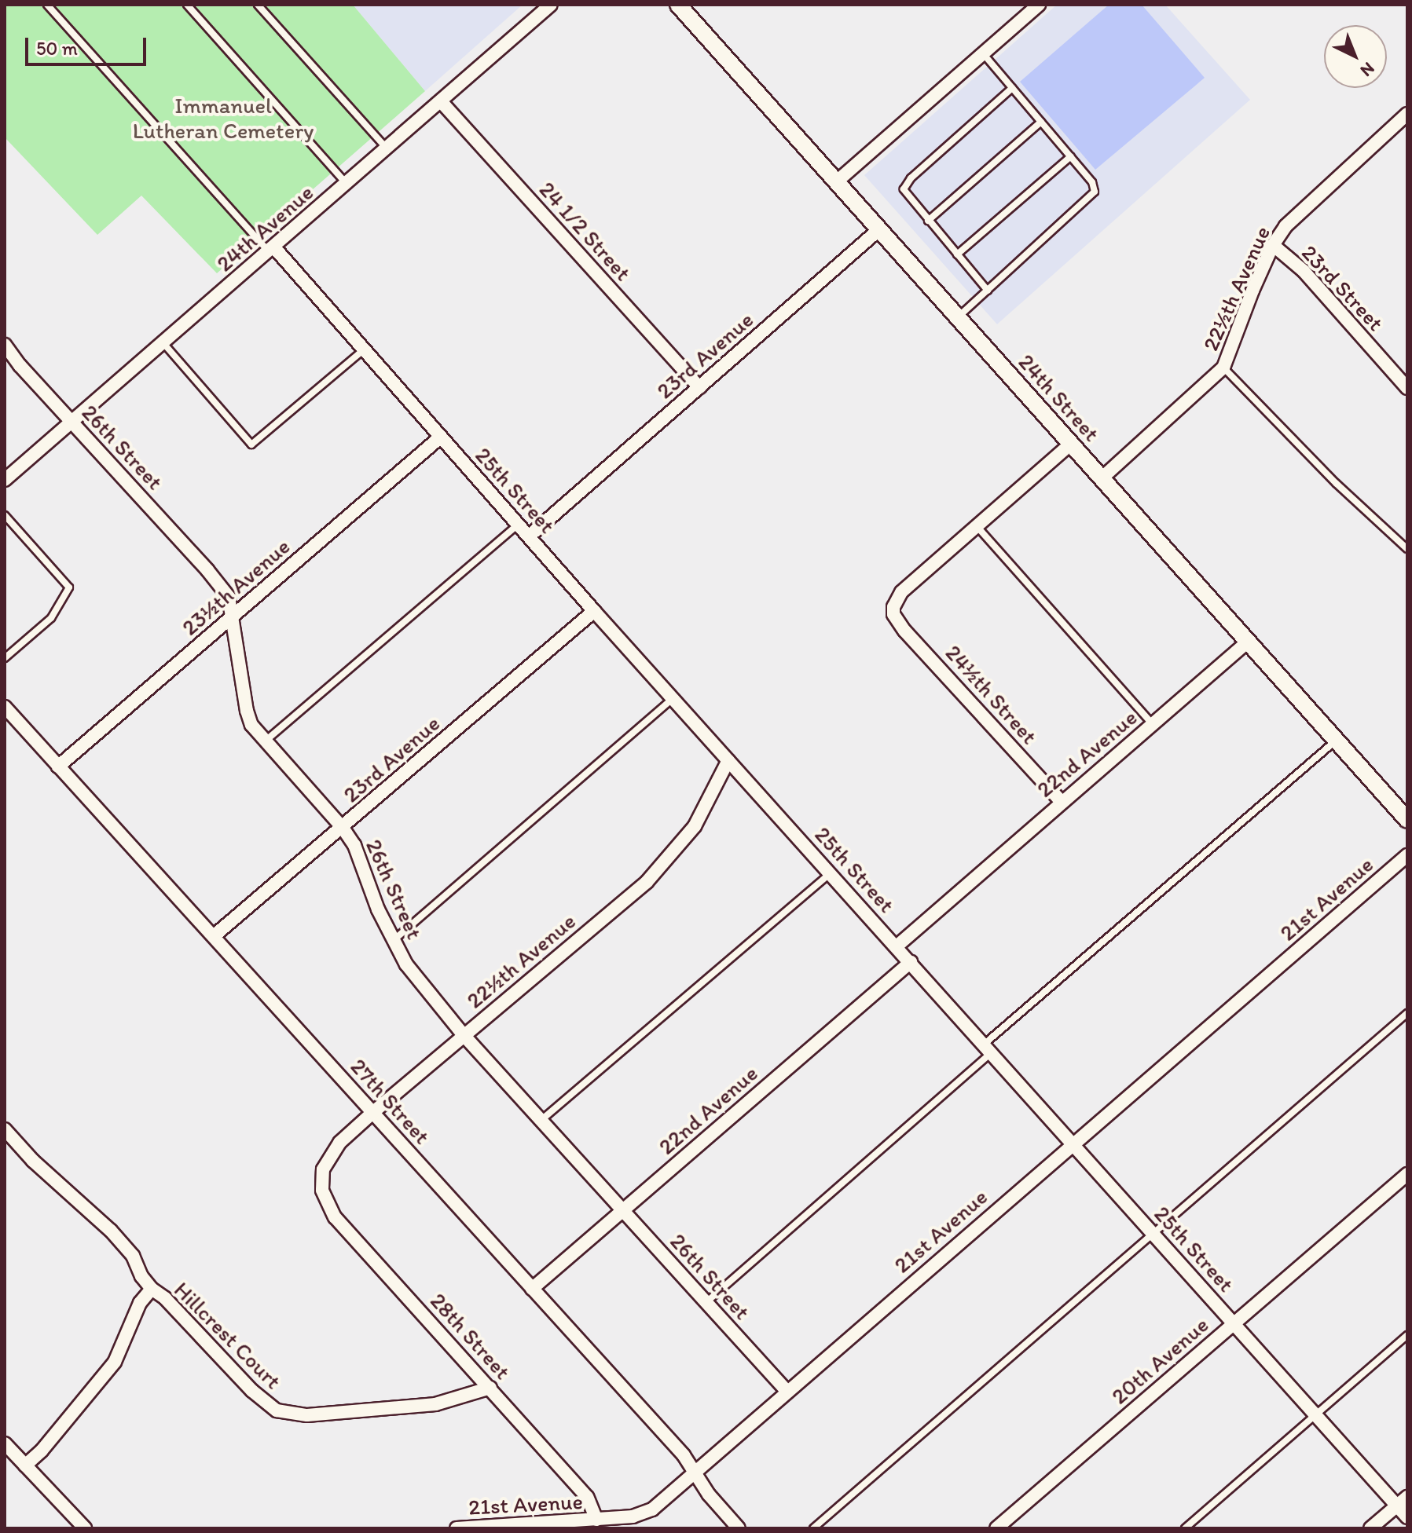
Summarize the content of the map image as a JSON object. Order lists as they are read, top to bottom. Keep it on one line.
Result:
{"streets":{"street":["24th Avenue","24 1/2 Street","23rd Street","22½th Avenue","23rd Avenue","24th Street","26th Street","25th Street","23½th Avenue","24½th Street","22nd Avenue","21st Avenue","27th Street","Hillcrest Court","28th Street","20th Avenue"]},"crossings":[["24th Avenue","24 1/2 Street"],["24th Avenue","26th Street"],["24th Avenue","25th Street"],["24 1/2 Street","23rd Avenue"],["23rd Street","22½th Avenue"],["22½th Avenue","24th Street"],["22½th Avenue","26th Street"],["22½th Avenue","25th Street"],["22½th Avenue","27th Street"],["22½th Avenue","28th Street"],["23rd Avenue","24th Street"],["23rd Avenue","26th Street"],["23rd Avenue","25th Street"],["23rd Avenue","27th Street"],["24th Street","22nd Avenue"],["26th Street","23½th Avenue"],["26th Street","22nd Avenue"],["26th Street","21st Avenue"],["25th Street","23½th Avenue"],["25th Street","22nd Avenue"],["25th Street","21st Avenue"],["25th Street","20th Avenue"],["23½th Avenue","27th Street"],["24½th Street","22nd Avenue"],["22nd Avenue","27th Street"],["21st Avenue","27th Street"],["21st Avenue","28th Street"],["Hillcrest Court","28th Street"]],"parks":["Immanuel Lutheran Cemetery"],"scale_bar":"50 m","north":"bottom right"}
